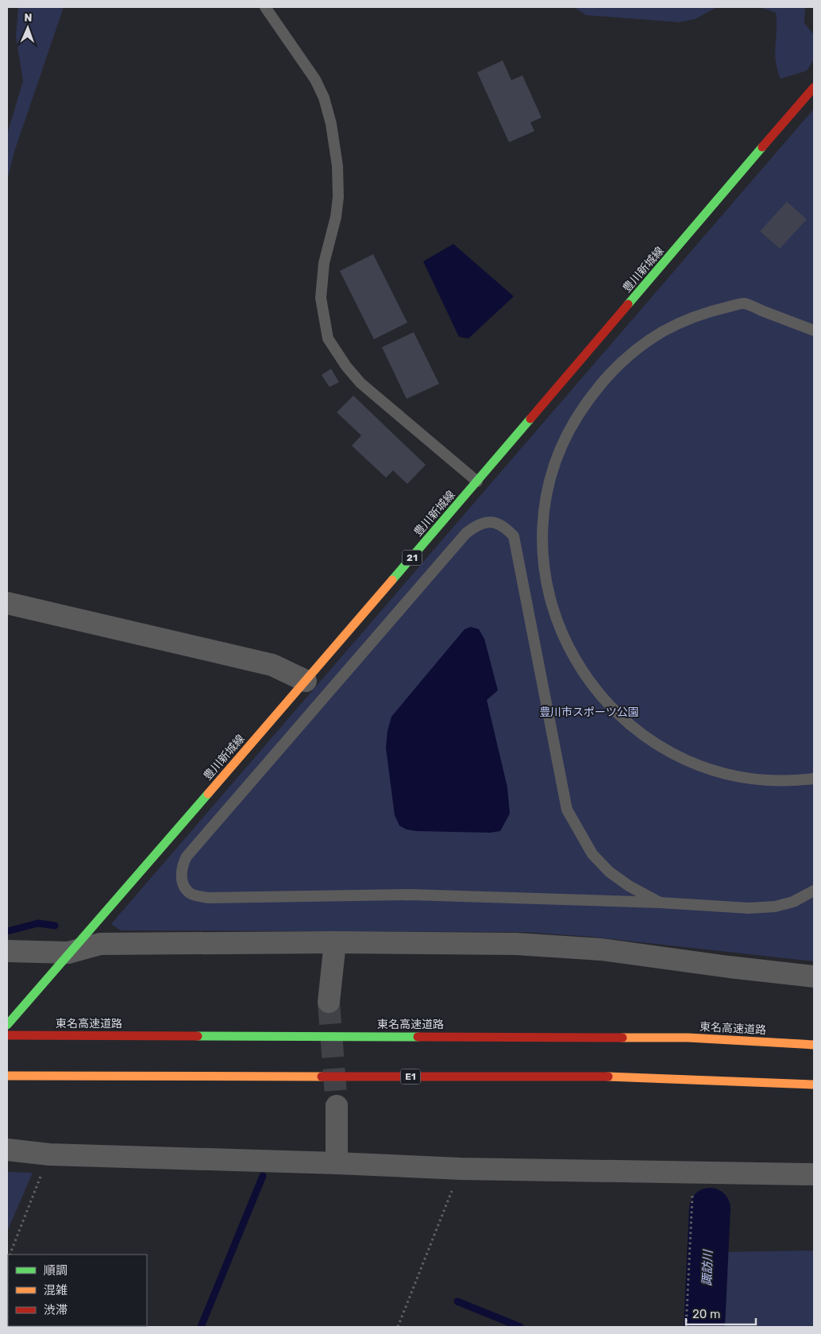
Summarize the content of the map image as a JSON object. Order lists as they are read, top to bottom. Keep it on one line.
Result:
{"streets":{"main road":["豊川新城線","21","東名高速道路","E1"]},"water":["諏訪川"],"parks":["豊川市スポーツ公園"],"legend":["順調","混雑","渋滞"],"scale_bar":"20 m","north":"top"}
